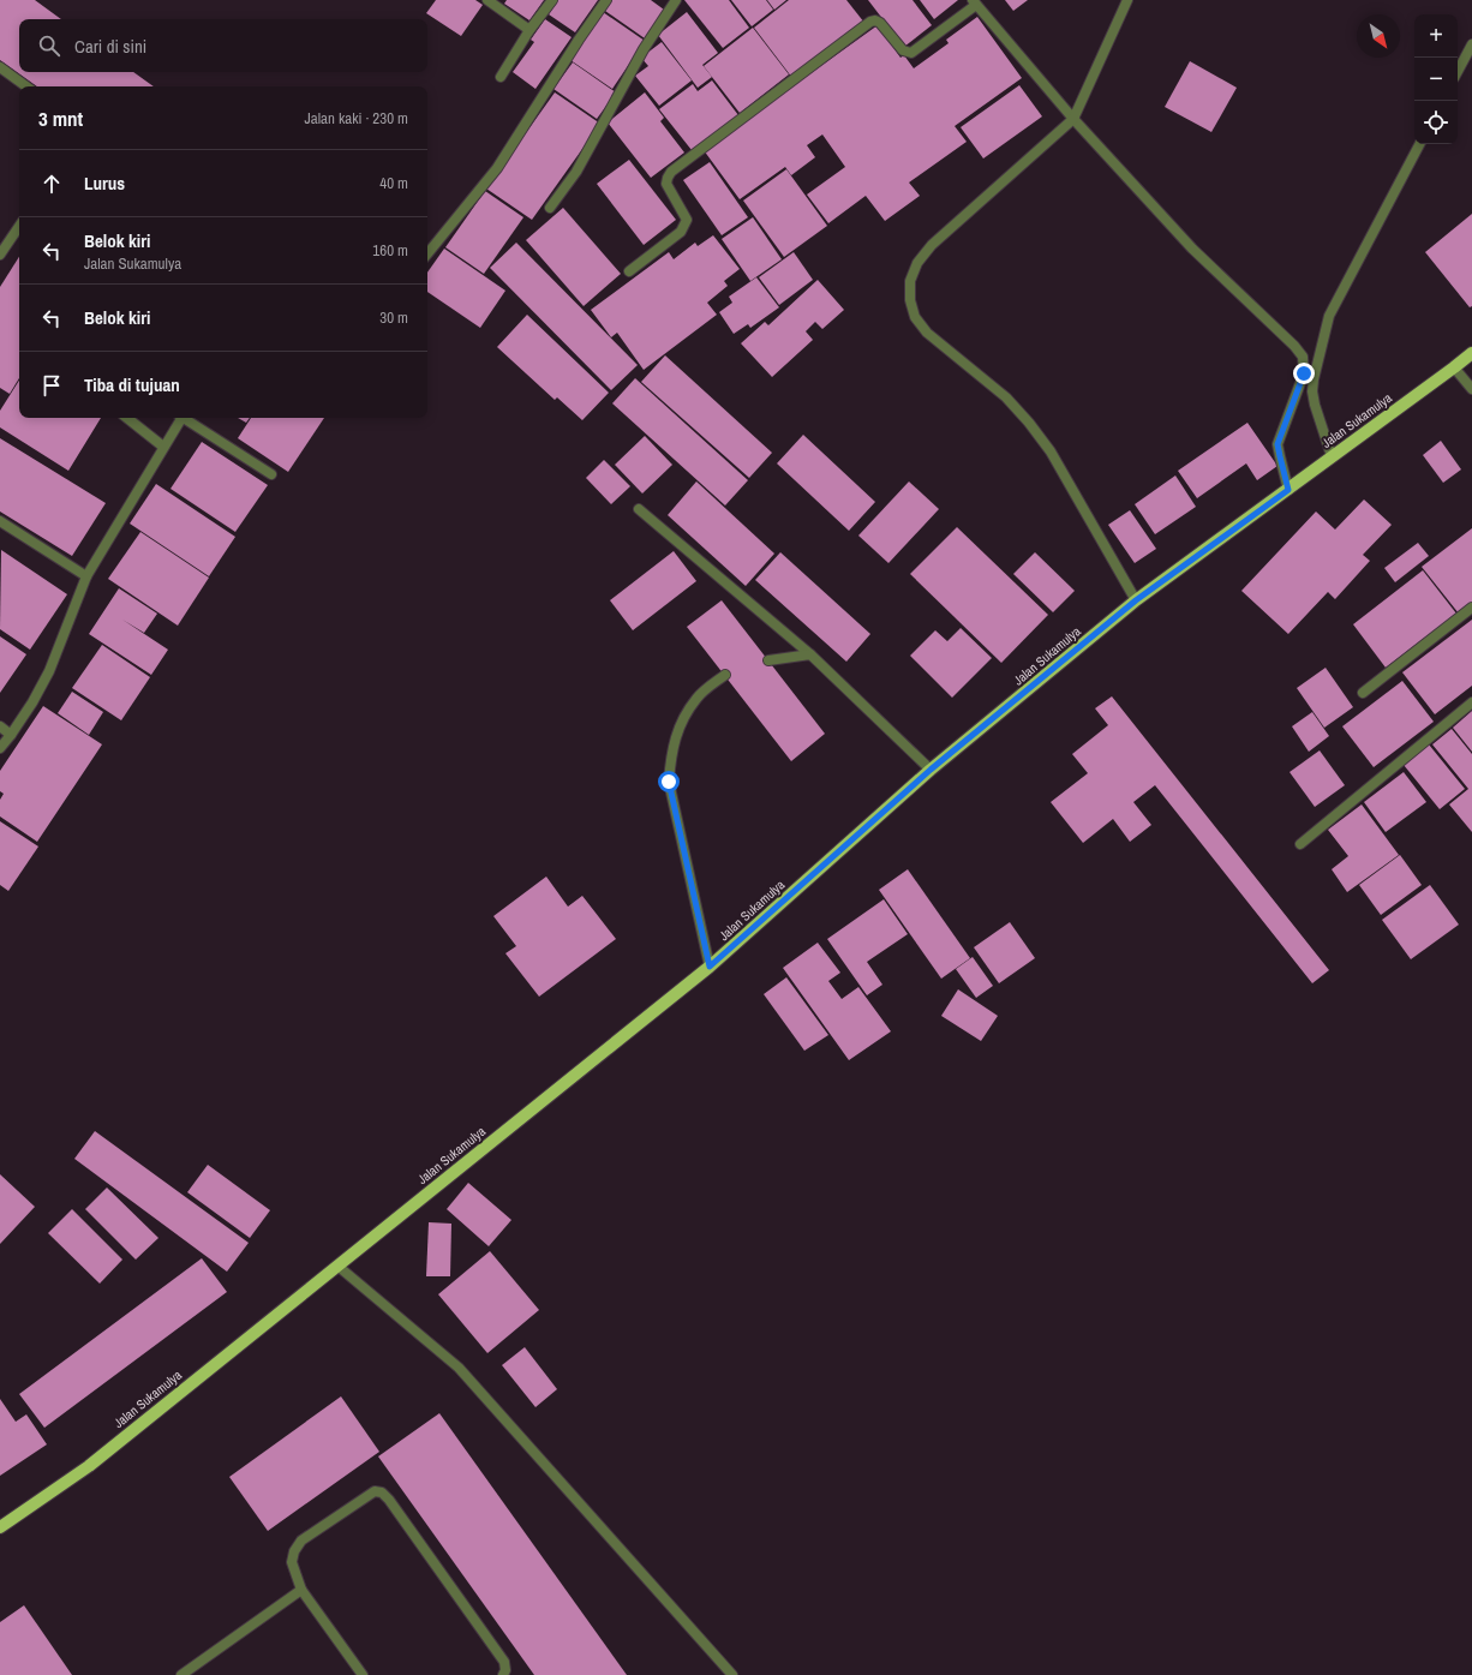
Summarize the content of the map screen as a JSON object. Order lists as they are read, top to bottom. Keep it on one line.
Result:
{"streets":{"main road":["Jalan Sukamulya"]},"north":"bottom right","page":{"map_buttons":["+","−"],"search":"Cari di sini","heading":["3 mnt","Jalan kaki · 230 m"],"list":[["Lurus","40 m"],["Belok kiri","Jalan Sukamulya","160 m"],["Belok kiri","30 m"],"Tiba di tujuan"]}}
